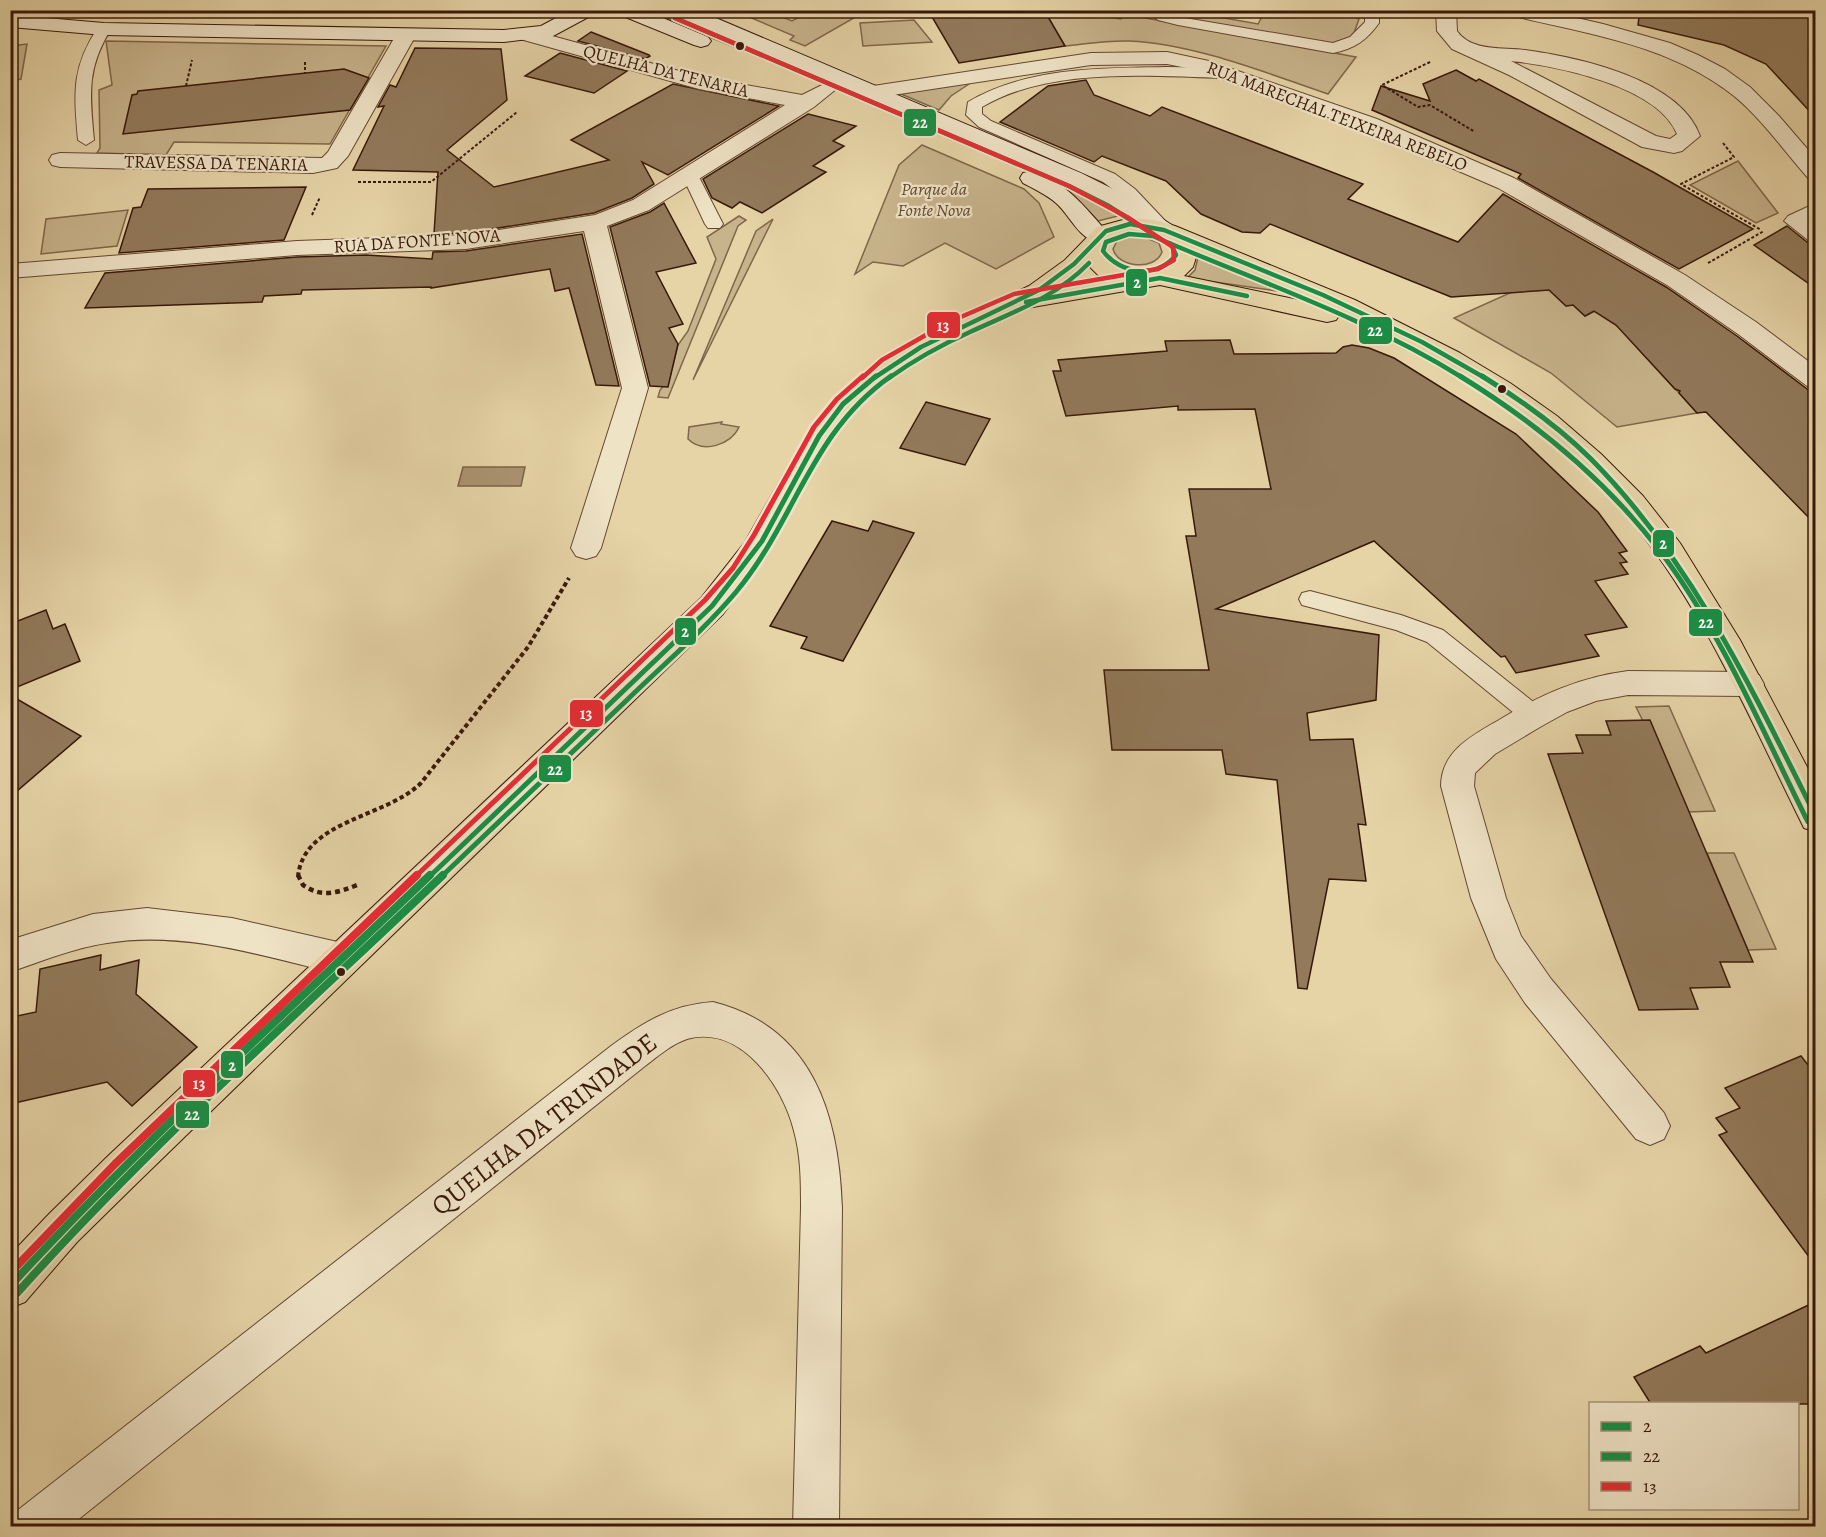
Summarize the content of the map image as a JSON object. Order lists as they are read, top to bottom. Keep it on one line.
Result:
{"streets":{"street":["QUELHA DA TENARIA","RUA MARECHAL TEIXEIRA REBELO","TRAVESSA DA TENARIA","RUA DA FONTE NOVA","QUELHA DA TRINDADE"]},"crossings":[["QUELHA DA TENARIA","RUA DA FONTE NOVA"]],"parks":["Parque da Fonte Nova"],"lines":["transit line 22","transit line 13","transit line 2"],"legend":["2","22","13"]}
